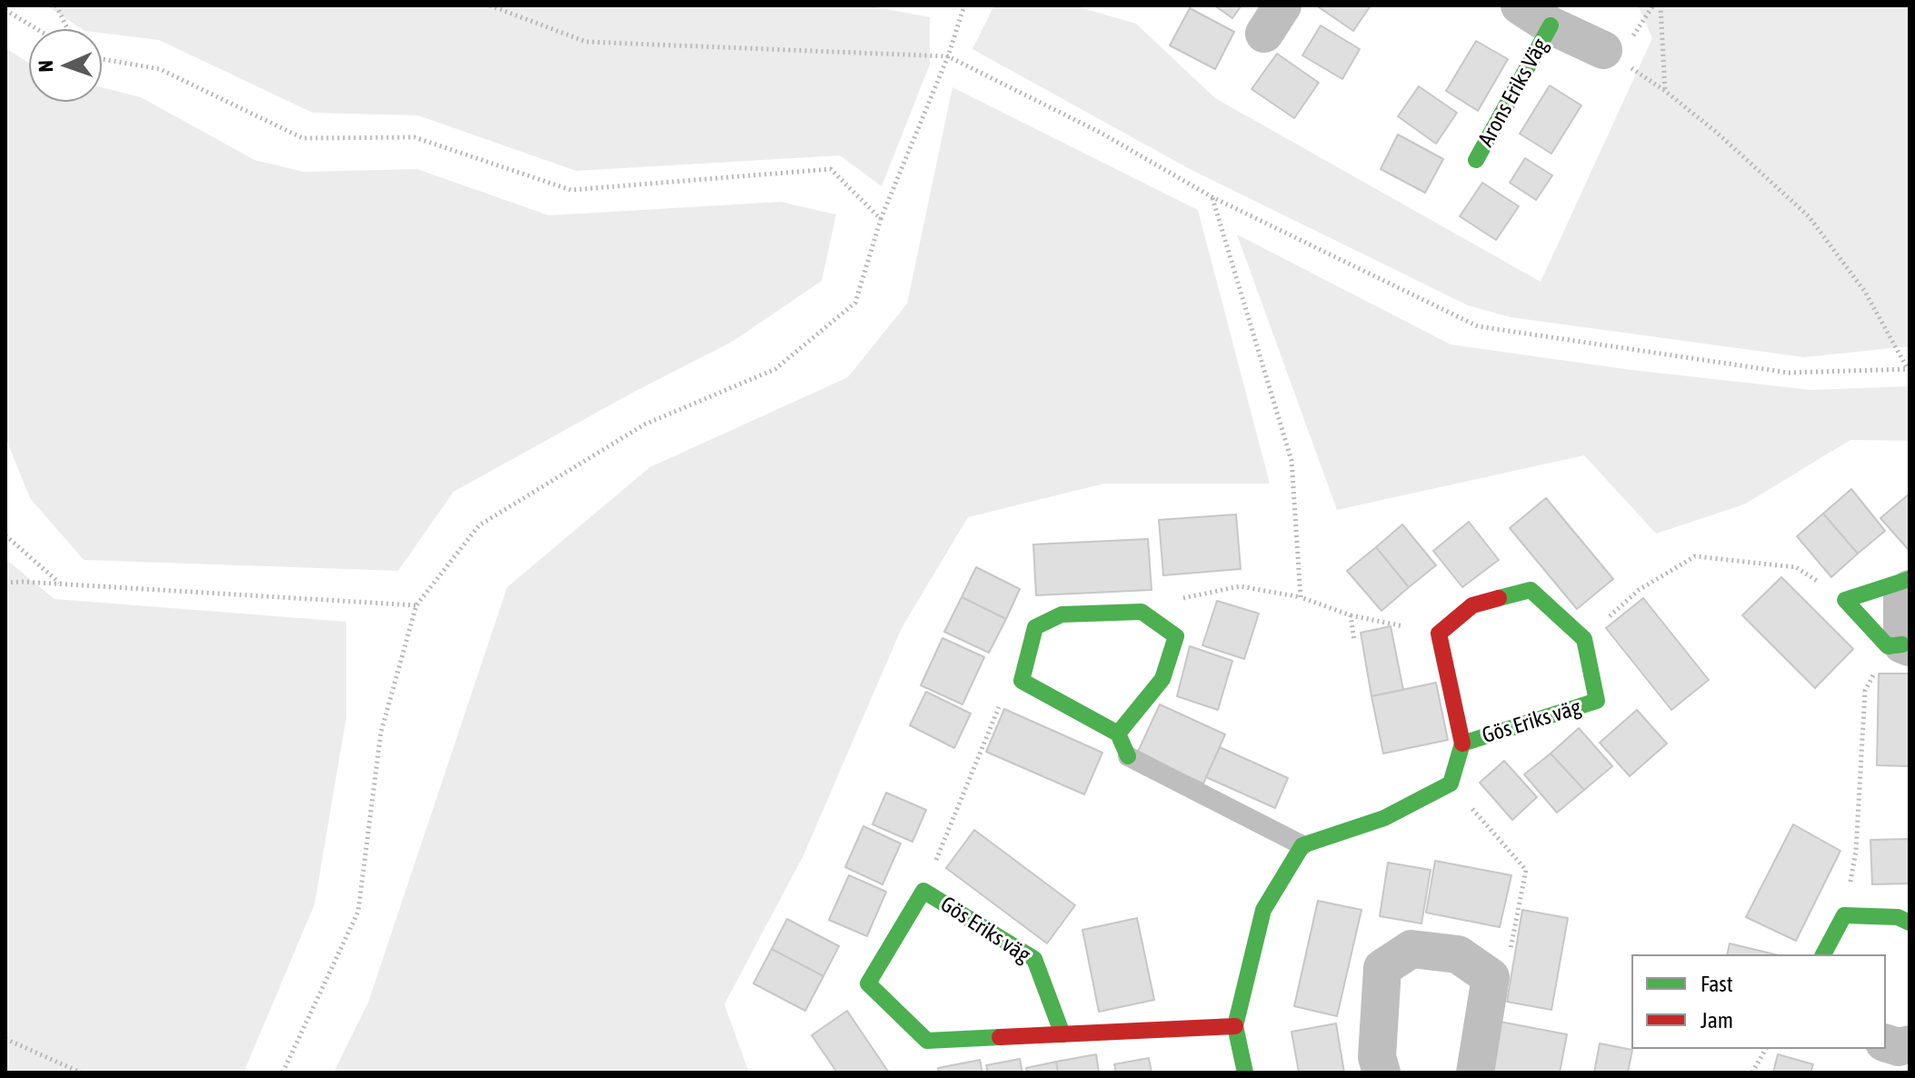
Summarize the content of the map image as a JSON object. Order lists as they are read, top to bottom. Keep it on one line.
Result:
{"streets":{"street":["Arons Eriks Väg","Gös Eriks väg"]},"legend":["Fast","Jam"],"north":"left"}
